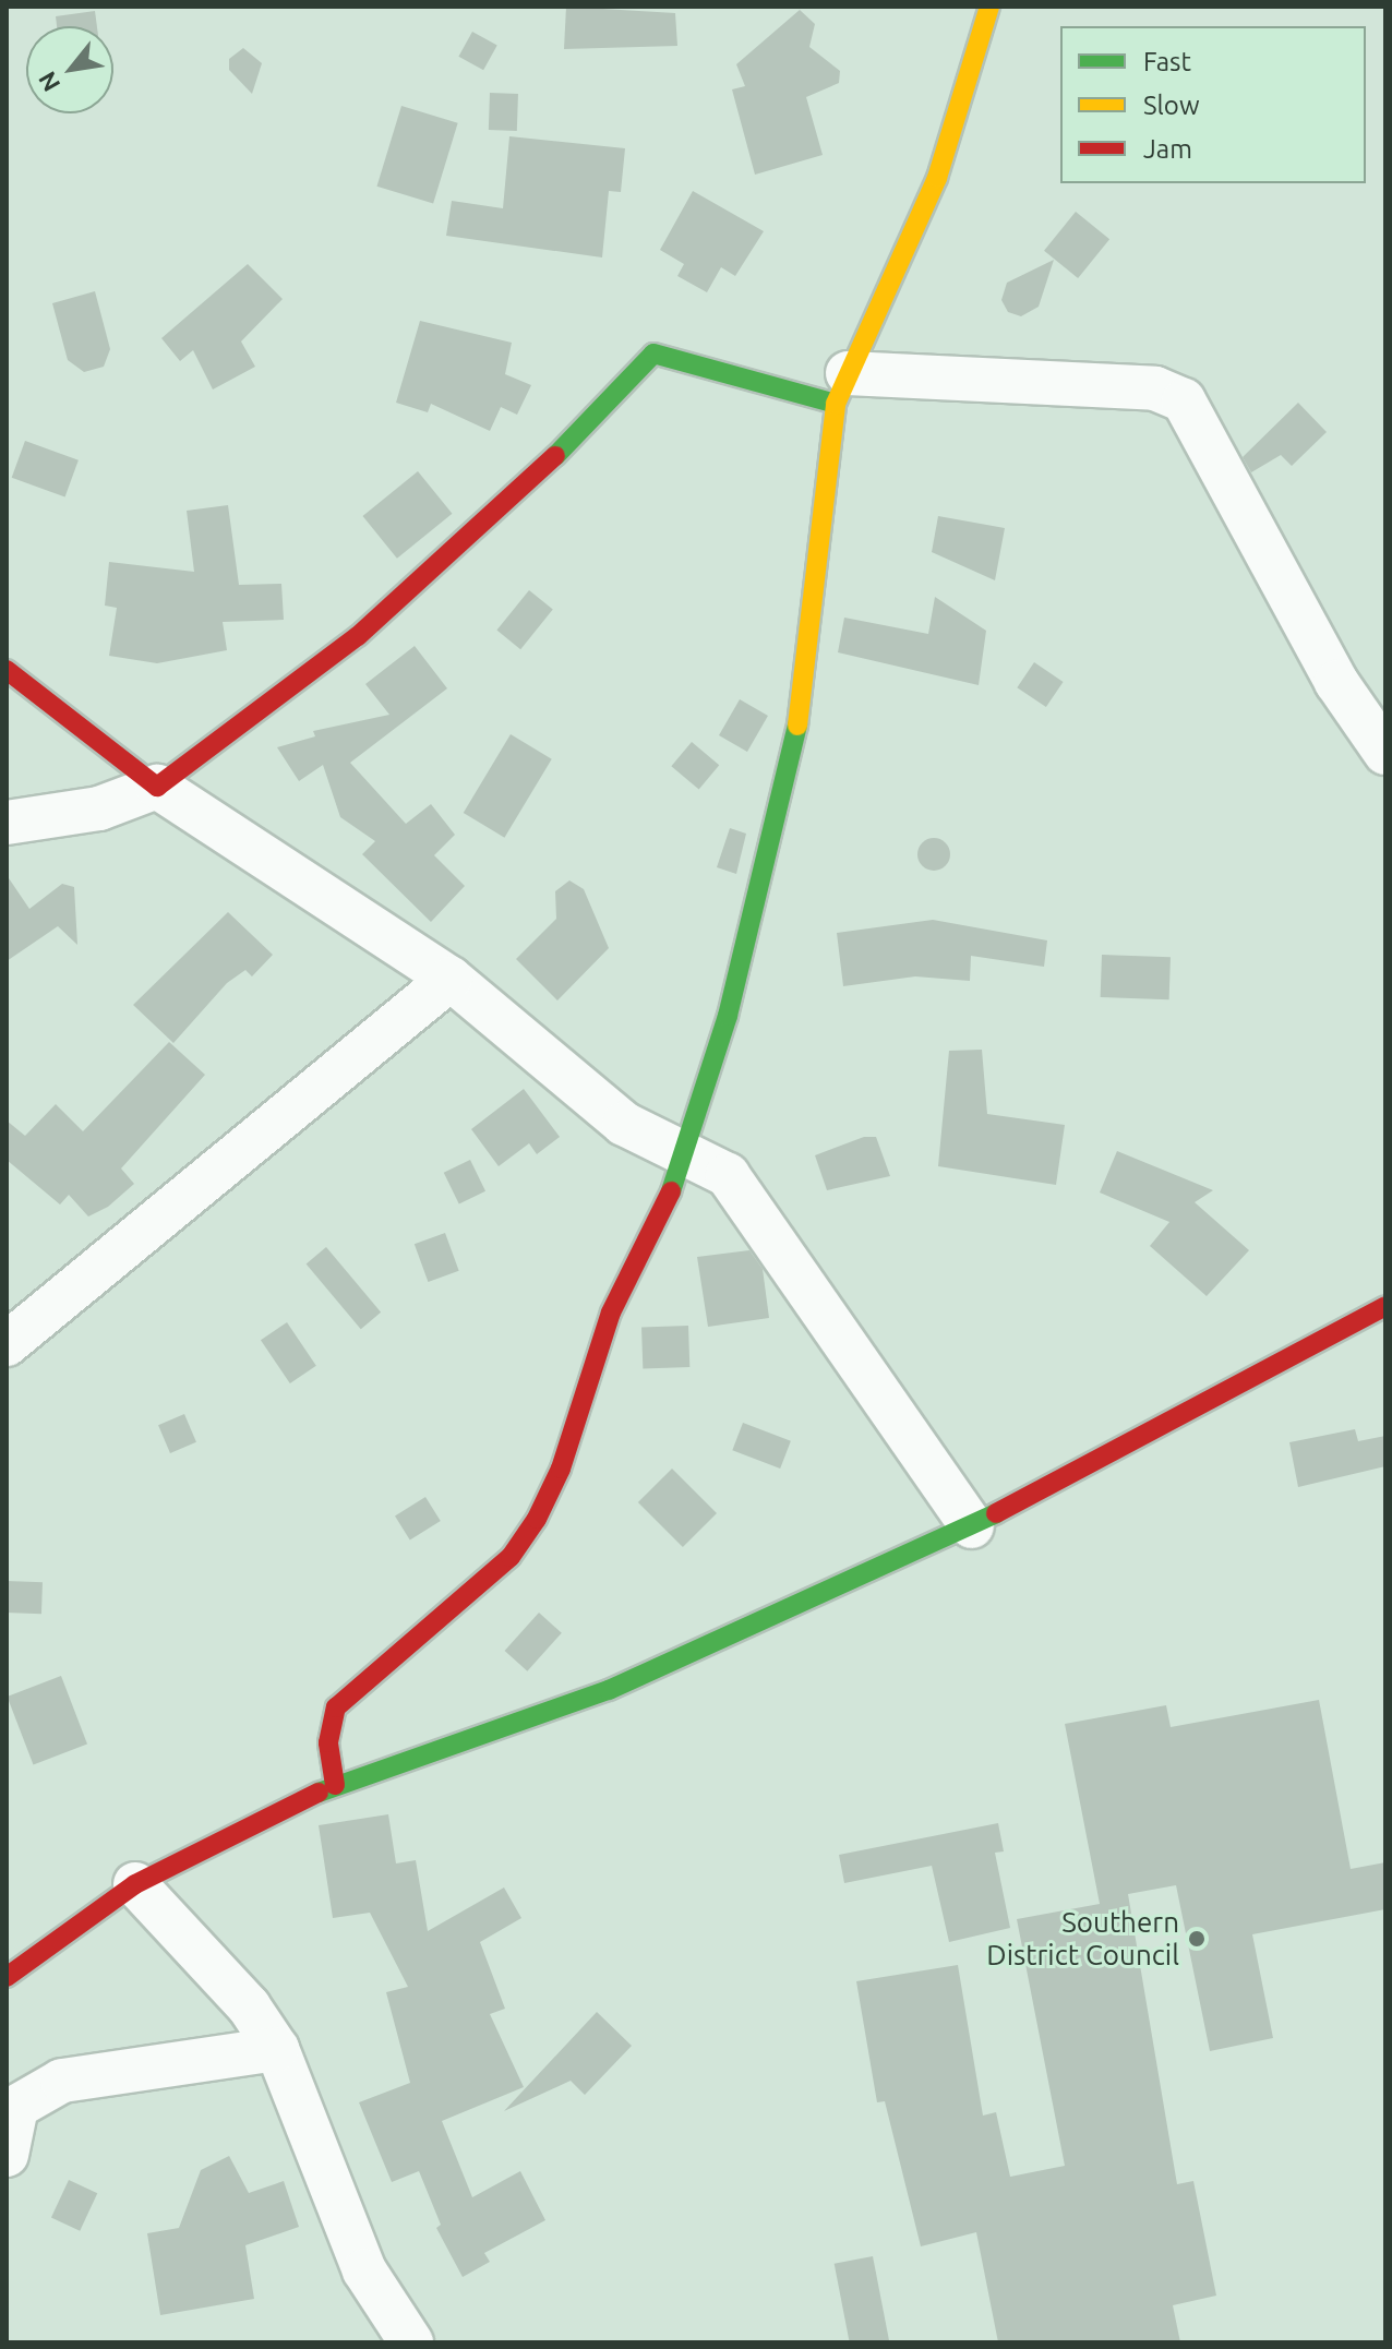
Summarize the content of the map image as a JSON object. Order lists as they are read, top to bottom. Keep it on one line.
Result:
{"places":["Southern District Council"],"legend":["Fast","Slow","Jam"],"north":"bottom left"}
